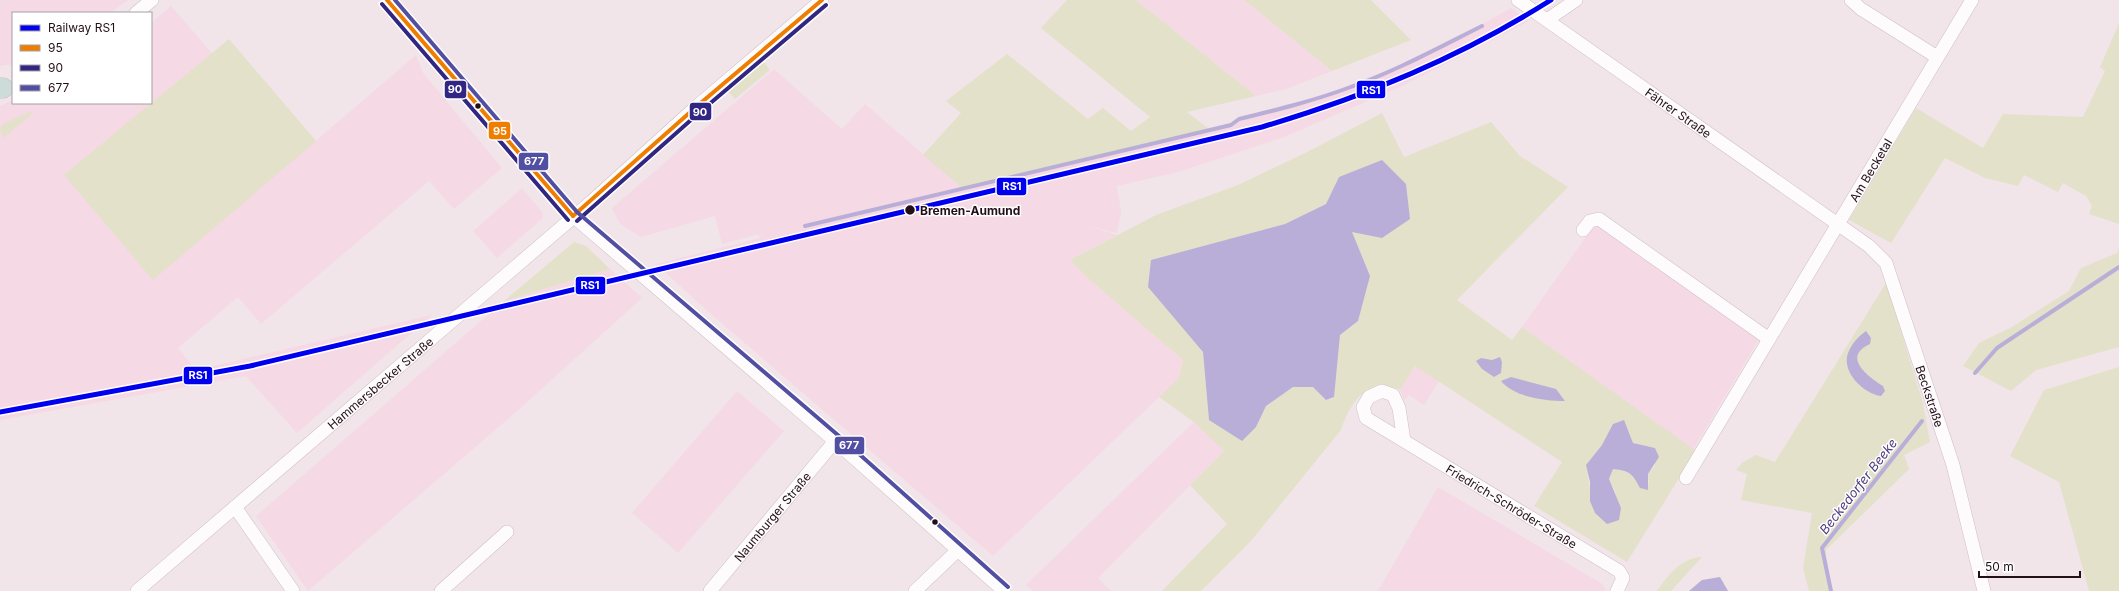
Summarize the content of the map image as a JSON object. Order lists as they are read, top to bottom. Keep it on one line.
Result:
{"streets":{"street":["Fährer Straße","Am Becketal","Hammersbecker Straße","Beckstraße","Friedrich-Schröder-Straße","Naumburger Straße"]},"crossings":[["Fährer Straße","Am Becketal"],["Fährer Straße","Beckstraße"],["Am Becketal","Beckstraße"]],"water":["Beckedorfer Beeke"],"places":["Bremen-Aumund"],"lines":["rail line RS1","transit line 95","transit line 677","transit line 90"],"legend":["Railway RS1","95","90","677"],"scale_bar":"50 m"}
